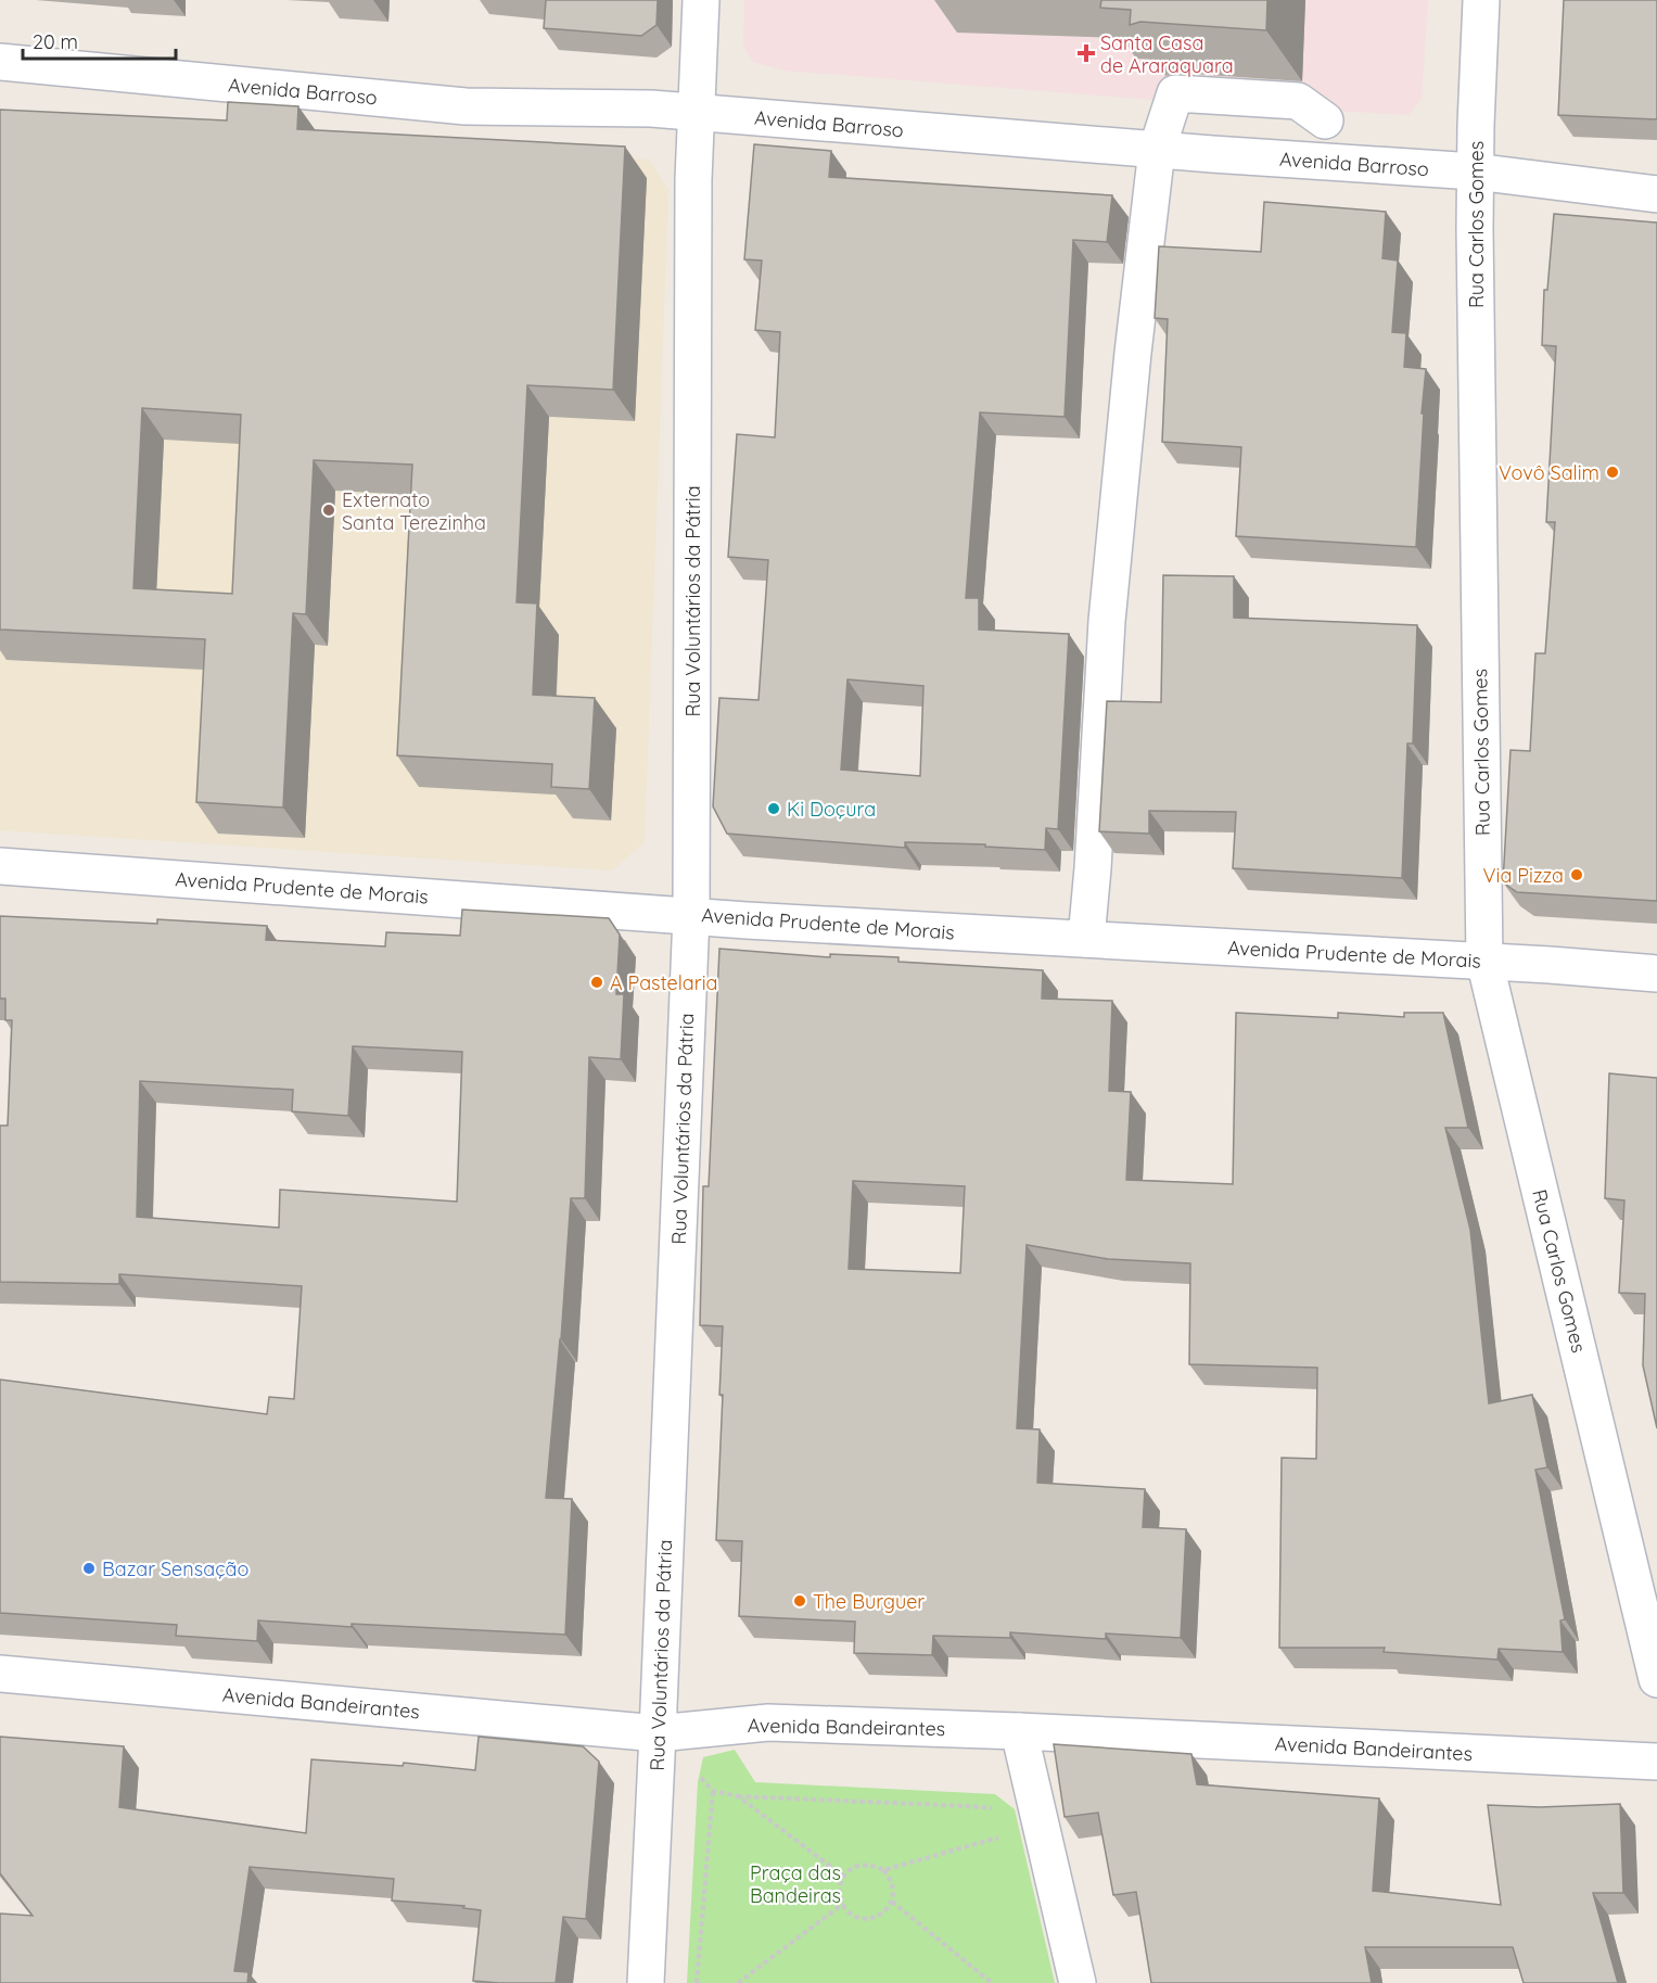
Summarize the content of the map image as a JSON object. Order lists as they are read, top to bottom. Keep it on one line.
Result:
{"streets":{"street":["Avenida Barroso","Rua Carlos Gomes","Rua Voluntários da Pátria","Avenida Prudente de Morais","Avenida Bandeirantes"]},"crossings":[["Avenida Barroso","Rua Carlos Gomes"],["Avenida Barroso","Rua Voluntários da Pátria"],["Rua Carlos Gomes","Avenida Prudente de Morais"],["Rua Voluntários da Pátria","Avenida Prudente de Morais"],["Rua Voluntários da Pátria","Avenida Bandeirantes"]],"parks":["Praça das Bandeiras"],"places":{"health":["Santa Casa de Araraquara"],"other":["Vovô Salim","Externato Santa Terezinha","Ki Doçura","Via Pizza","A Pastelaria","Bazar Sensação","The Burguer"]},"scale_bar":"20 m"}
